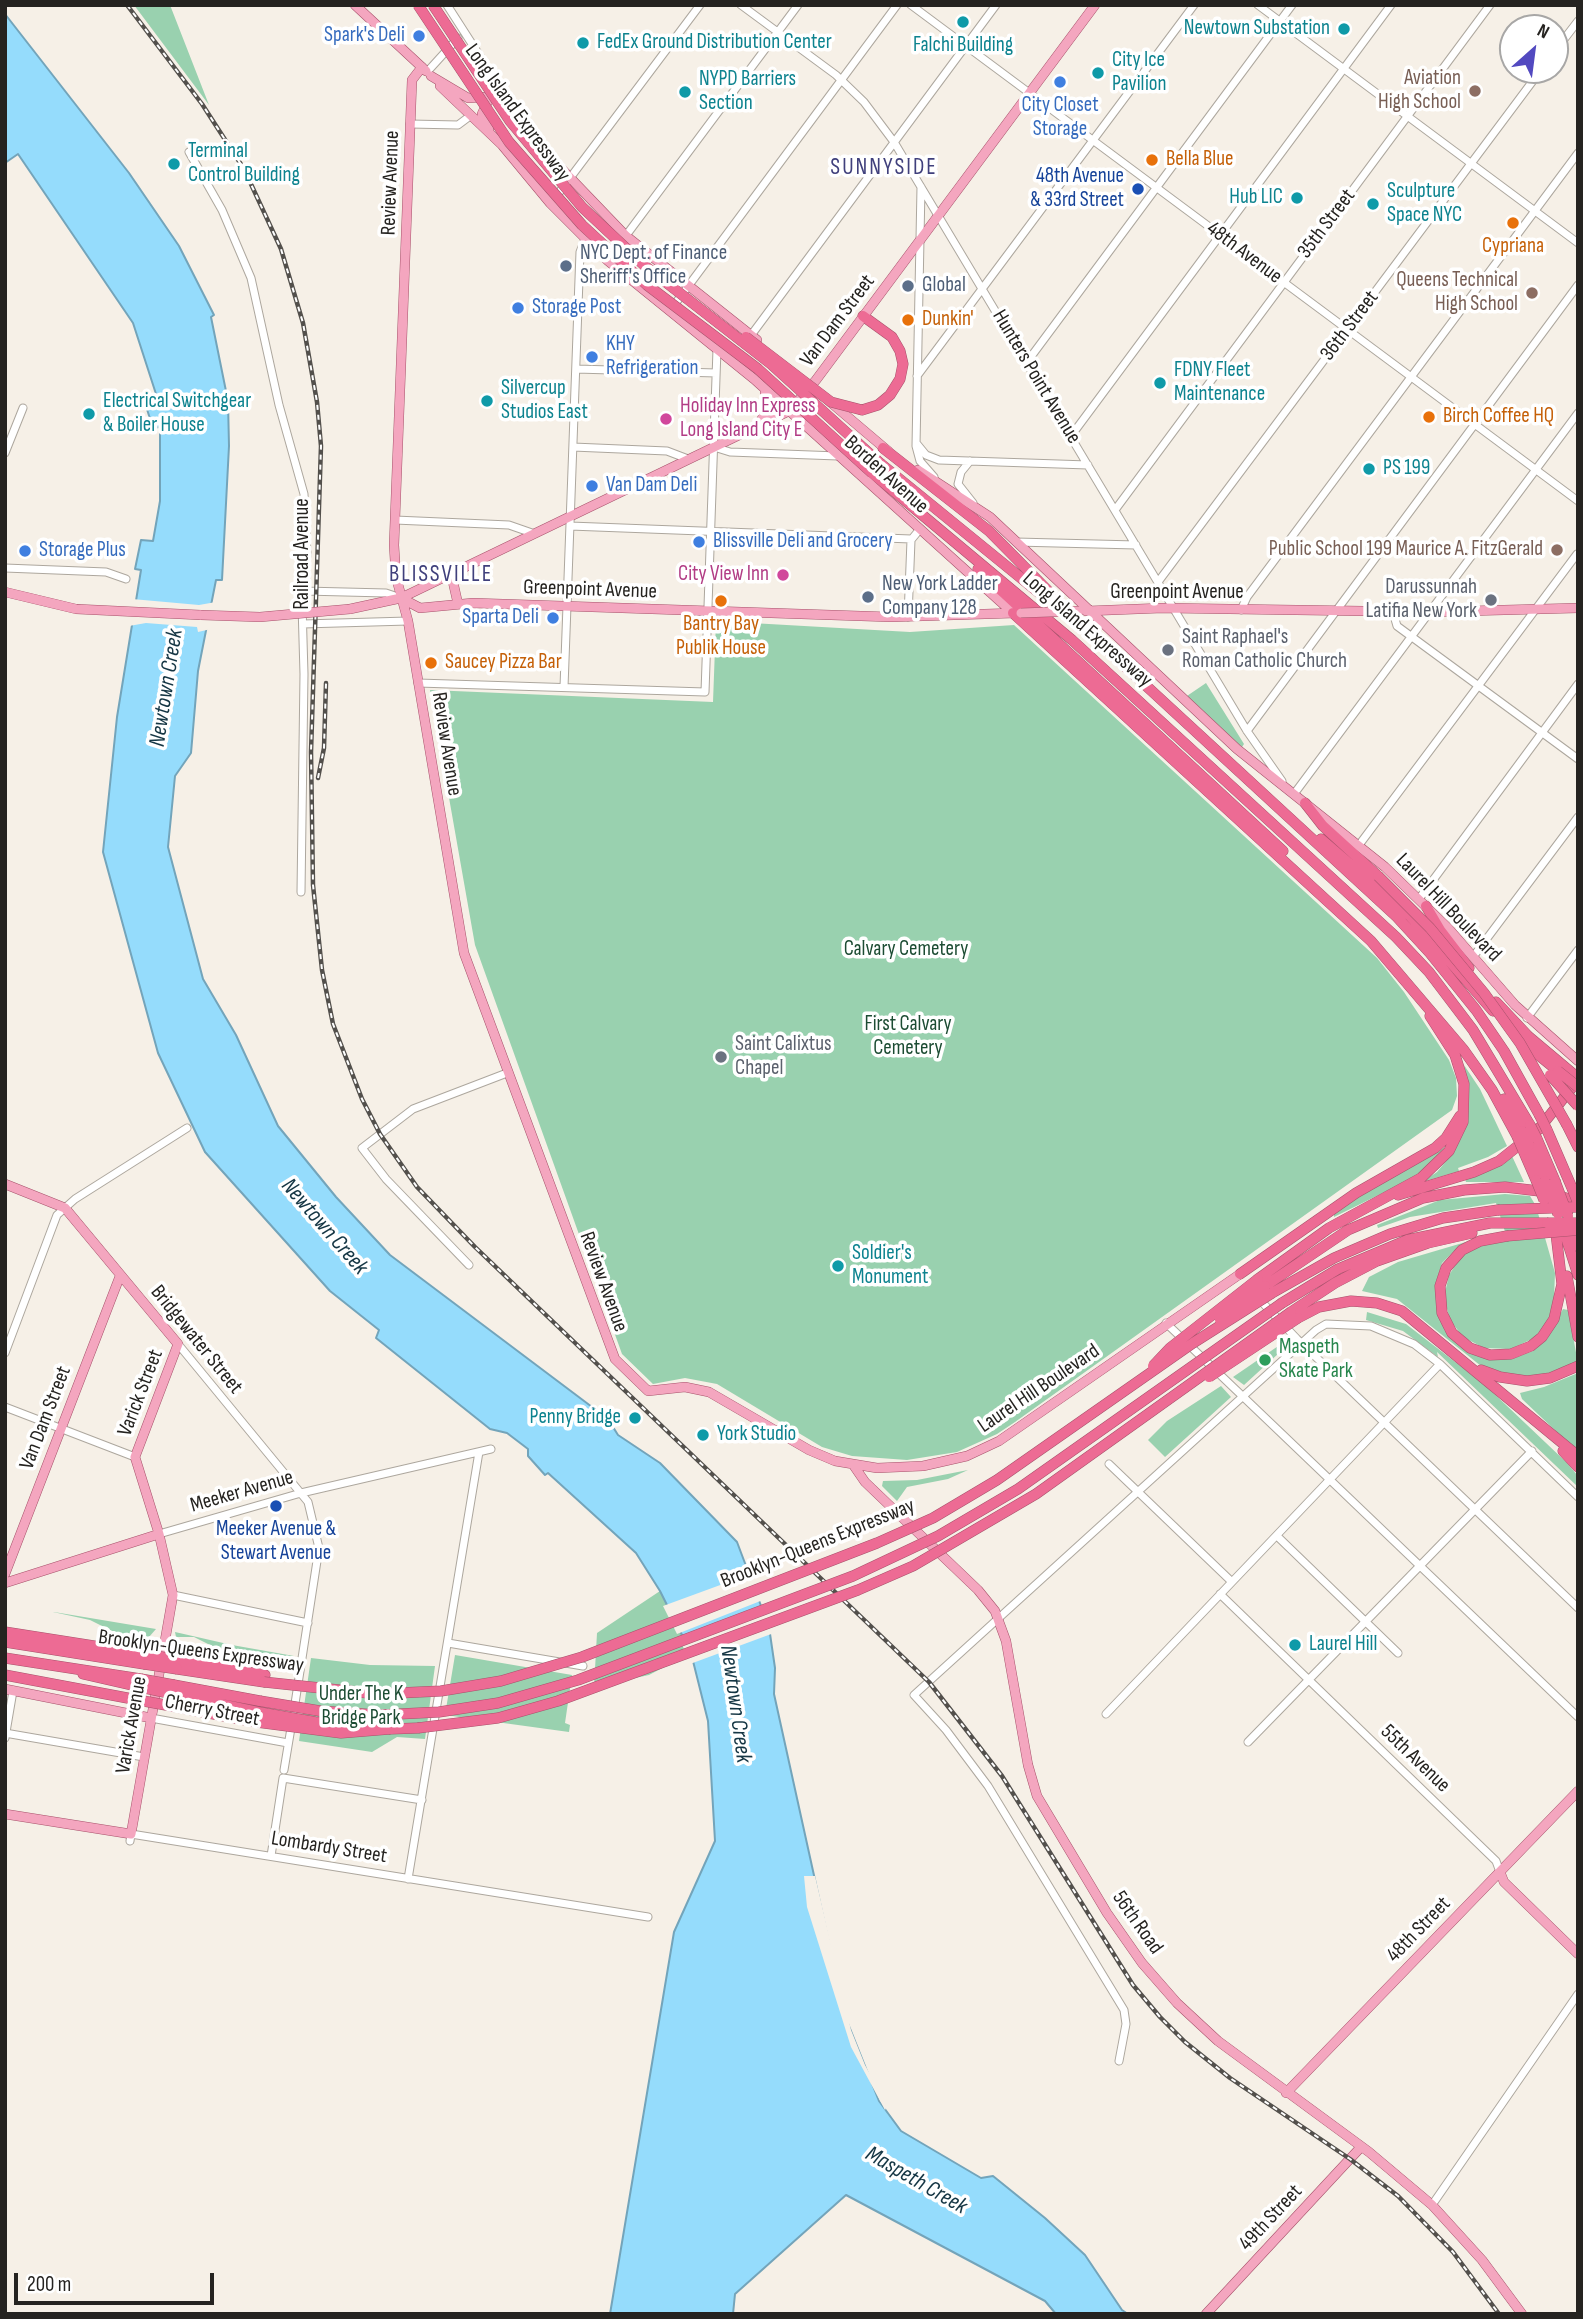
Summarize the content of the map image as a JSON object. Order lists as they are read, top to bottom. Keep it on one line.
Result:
{"streets":{"highway":["Long Island Expressway","Brooklyn-Queens Expressway"],"main road":["Review Avenue","Van Dam Street","Borden Avenue","Greenpoint Avenue","Laurel Hill Boulevard","Bridgewater Street","Varick Street","Meeker Avenue","Cherry Street","Varick Avenue","55th Avenue","Lombardy Street","56th Road","48th Street","49th Street"],"street":["35th Street","48th Avenue","36th Street","Hunters Point Avenue","Railroad Avenue"]},"crossings":[["Long Island Expressway","Brooklyn-Queens Expressway"],["Review Avenue","Van Dam Street"],["Review Avenue","Borden Avenue"],["Review Avenue","Greenpoint Avenue"],["Review Avenue","Laurel Hill Boulevard"],["35th Street","48th Avenue"],["35th Street","Hunters Point Avenue"],["48th Avenue","Van Dam Street"],["48th Avenue","36th Street"],["Van Dam Street","Hunters Point Avenue"],["Van Dam Street","Borden Avenue"],["Van Dam Street","Greenpoint Avenue"],["Van Dam Street","Bridgewater Street"],["36th Street","Hunters Point Avenue"],["Hunters Point Avenue","Borden Avenue"],["Hunters Point Avenue","Greenpoint Avenue"],["Hunters Point Avenue","Laurel Hill Boulevard"],["Borden Avenue","Greenpoint Avenue"],["Borden Avenue","Laurel Hill Boulevard"],["Railroad Avenue","Greenpoint Avenue"],["Laurel Hill Boulevard","56th Road"],["Bridgewater Street","Varick Street"],["Bridgewater Street","Meeker Avenue"],["Bridgewater Street","Cherry Street"],["Bridgewater Street","Lombardy Street"],["Varick Street","Meeker Avenue"],["Varick Street","Varick Avenue"],["Meeker Avenue","Varick Avenue"],["Cherry Street","Varick Avenue"],["Varick Avenue","Lombardy Street"],["55th Avenue","48th Street"],["56th Road","48th Street"],["56th Road","49th Street"]],"districts":["SUNNYSIDE","BLISSVILLE"],"water":["Newtown Creek","Maspeth Creek"],"parks":["Calvary Cemetery","First Calvary Cemetery","Under The K Bridge Park"],"places":["Falchi Building","Newtown Substation","Spark's Deli","FedEx Ground Distribution Center","City Ice Pavilion","City Closet Storage","Aviation High School","NYPD Barriers Section","Bella Blue","Terminal Control Building","48th Avenue & 33rd Street","Hub LIC","Sculpture Space NYC","Cypriana","NYC Dept. of Finance Sheriff's Office","Global","Queens Technical High School","Storage Post","Dunkin'","KHY Refrigeration","FDNY Fleet Maintenance","Silvercup Studios East","Electrical Switchgear & Boiler House","Birch Coffee HQ","Holiday Inn Express Long Island City E","PS 199","Van Dam Deli","Blissville Deli and Grocery","Public School 199 Maurice A. FitzGerald","Storage Plus","City View Inn","New York Ladder Company 128","Darussunnah Latifia New York","Bantry Bay Publik House","Sparta Deli","Saint Raphael's Roman Catholic Church","Saucey Pizza Bar","Saint Calixtus Chapel","Soldier's Monument","Maspeth Skate Park","Penny Bridge","York Studio","Meeker Avenue & Stewart Avenue","Laurel Hill"],"scale_bar":"200 m","north":"top right"}
